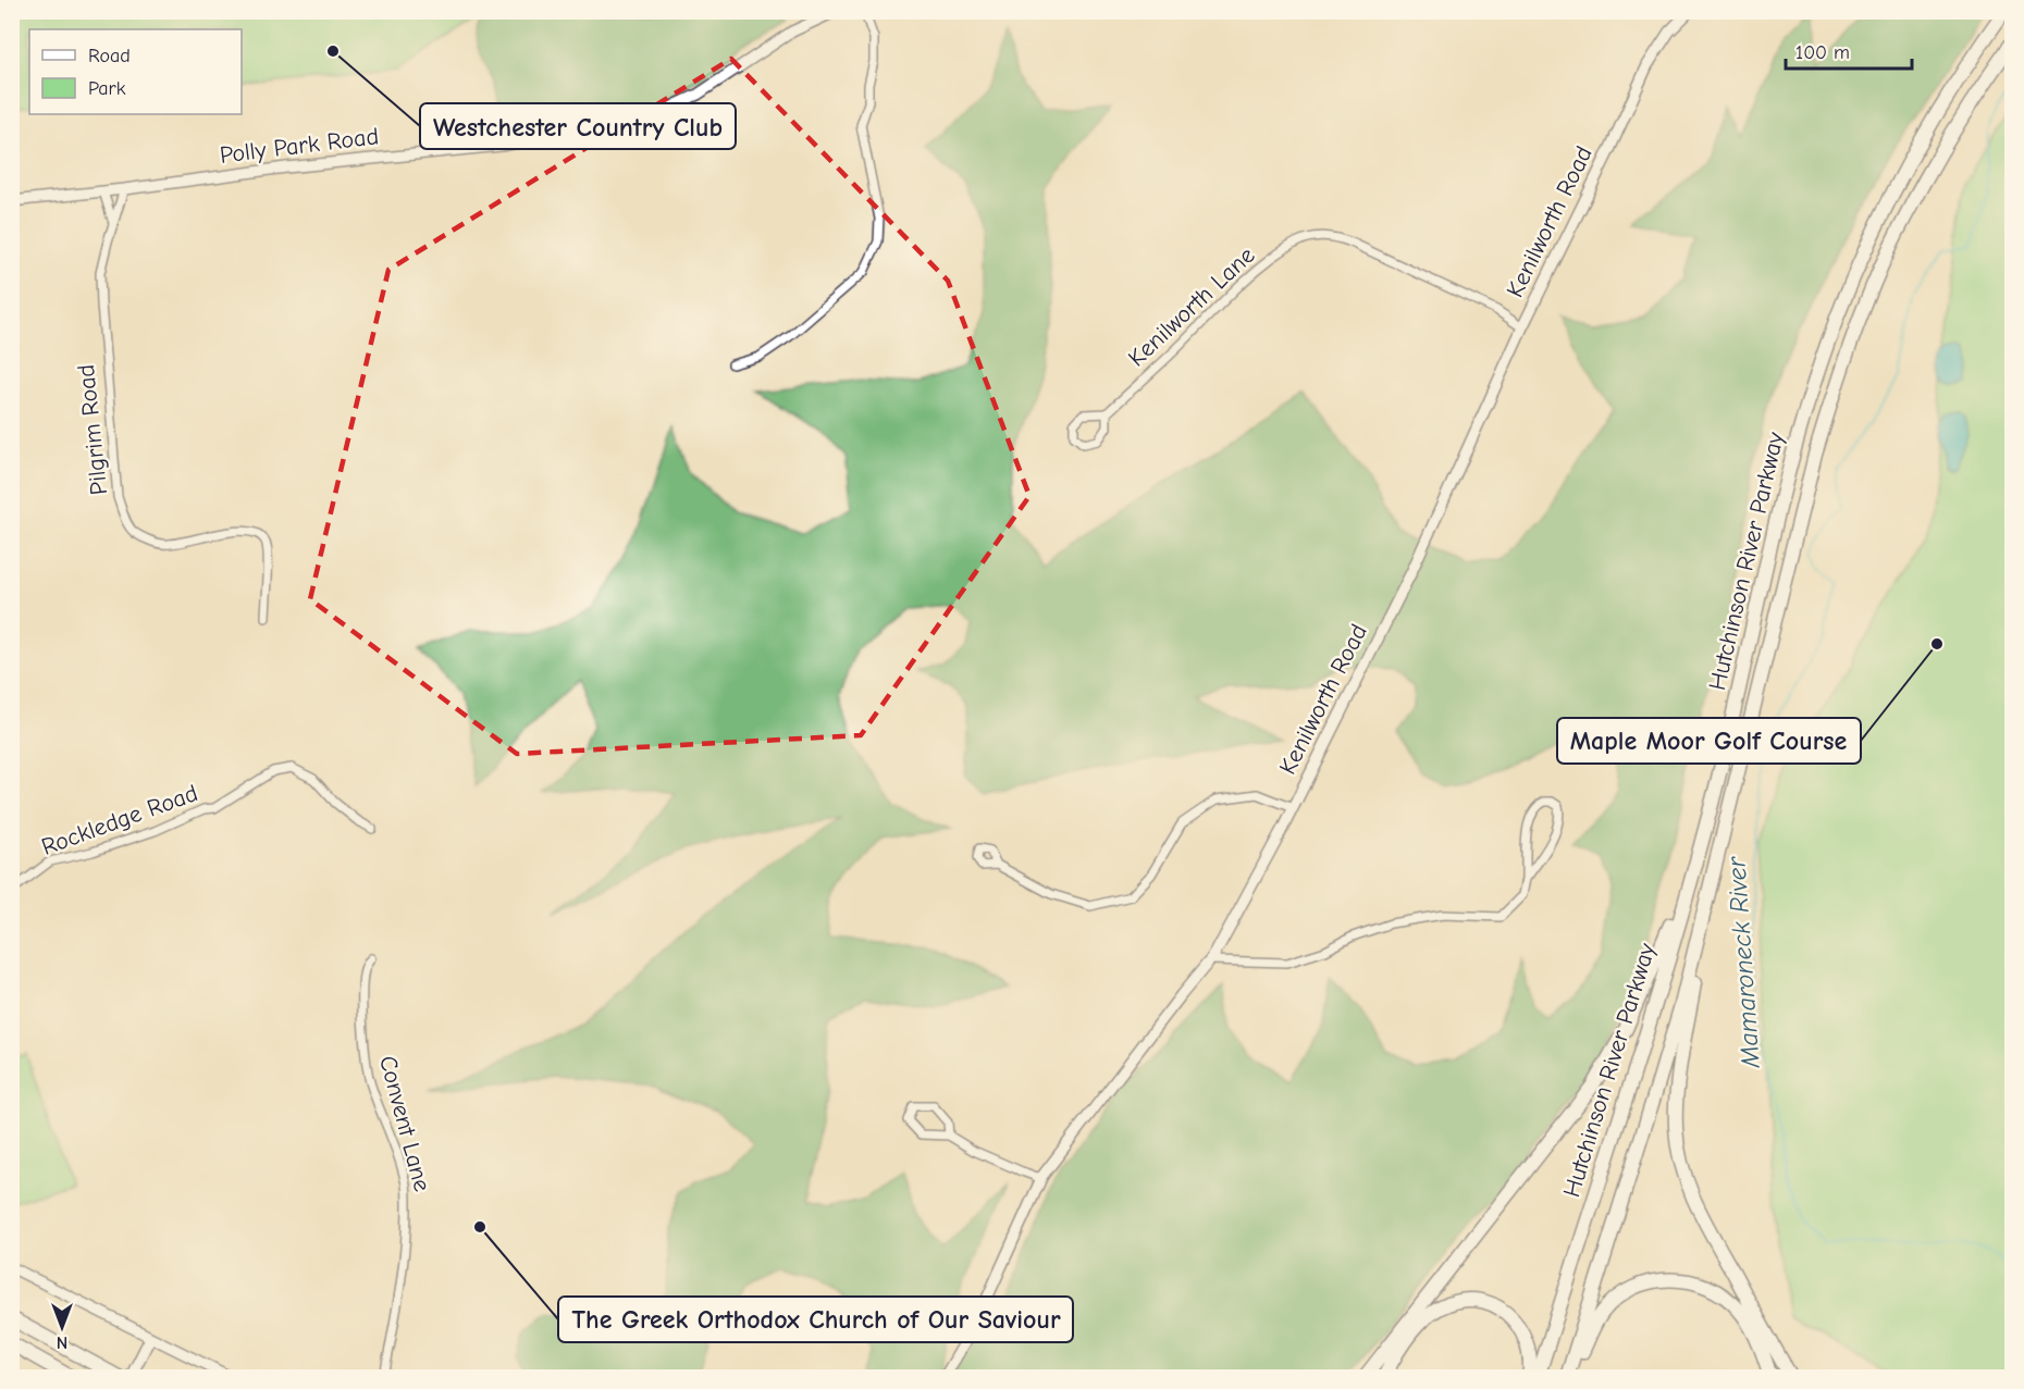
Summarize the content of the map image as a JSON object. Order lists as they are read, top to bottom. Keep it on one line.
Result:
{"streets":{"highway":["Hutchinson River Parkway"],"street":["Polly Park Road","Kenilworth Road","Kenilworth Lane","Pilgrim Road","Rockledge Road","Convent Lane"]},"crossings":[["Polly Park Road","Pilgrim Road"],["Kenilworth Road","Kenilworth Lane"]],"water":["Mamaroneck River"],"places":["Westchester Country Club","Maple Moor Golf Course","The Greek Orthodox Church of Our Saviour"],"legend":["Road","Park"],"scale_bar":"100 m","north":"bottom"}
